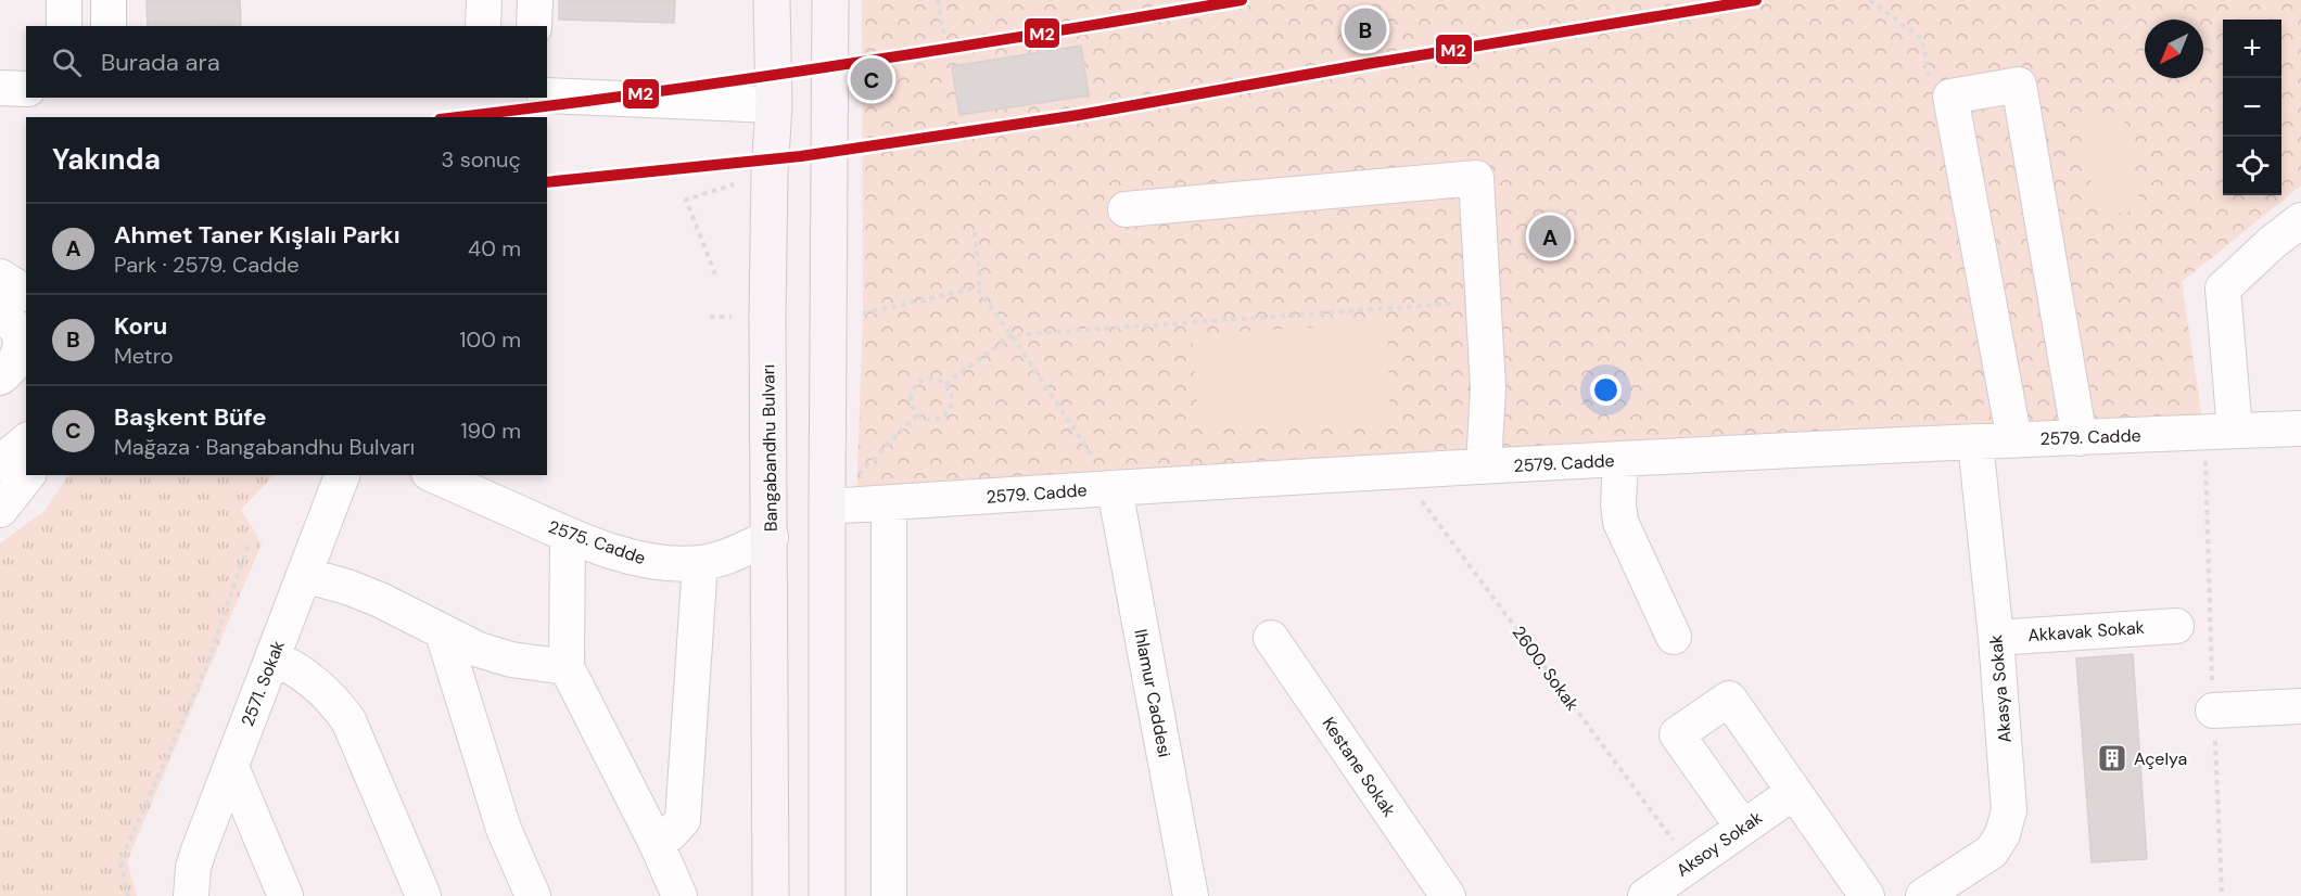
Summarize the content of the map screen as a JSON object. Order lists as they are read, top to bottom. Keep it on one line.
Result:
{"streets":{"main road":["Bangabandhu Bulvarı"],"street":["2579. Cadde","2575. Cadde","Akkavak Sokak","2571. Sokak","Akasya Sokak","Ihlamur Caddesi","Kestane Sokak","Aksoy Sokak"],"path":["2600. Sokak"]},"crossings":[["2579. Cadde","2600. Sokak"],["2579. Cadde","Akasya Sokak"],["2579. Cadde","Ihlamur Caddesi"],["Bangabandhu Bulvarı","2575. Cadde"],["Akkavak Sokak","Akasya Sokak"],["2600. Sokak","Aksoy Sokak"]],"places":{"building":["Açelya"]},"lines":["transit line M2"],"north":"bottom left","page":{"pins":["B","C","A"],"map_buttons":["+","−"],"search":"Burada ara","heading":["Yakında","3 sonuç"],"list":[{"mark":"A","name":"Ahmet Taner Kışlalı Parkı","note":"Park · 2579. Cadde","value":"40 m"},{"mark":"B","name":"Koru","note":"Metro","value":"100 m"},{"mark":"C","name":"Başkent Büfe","note":"Mağaza · Bangabandhu Bulvarı","value":"190 m"}]}}
